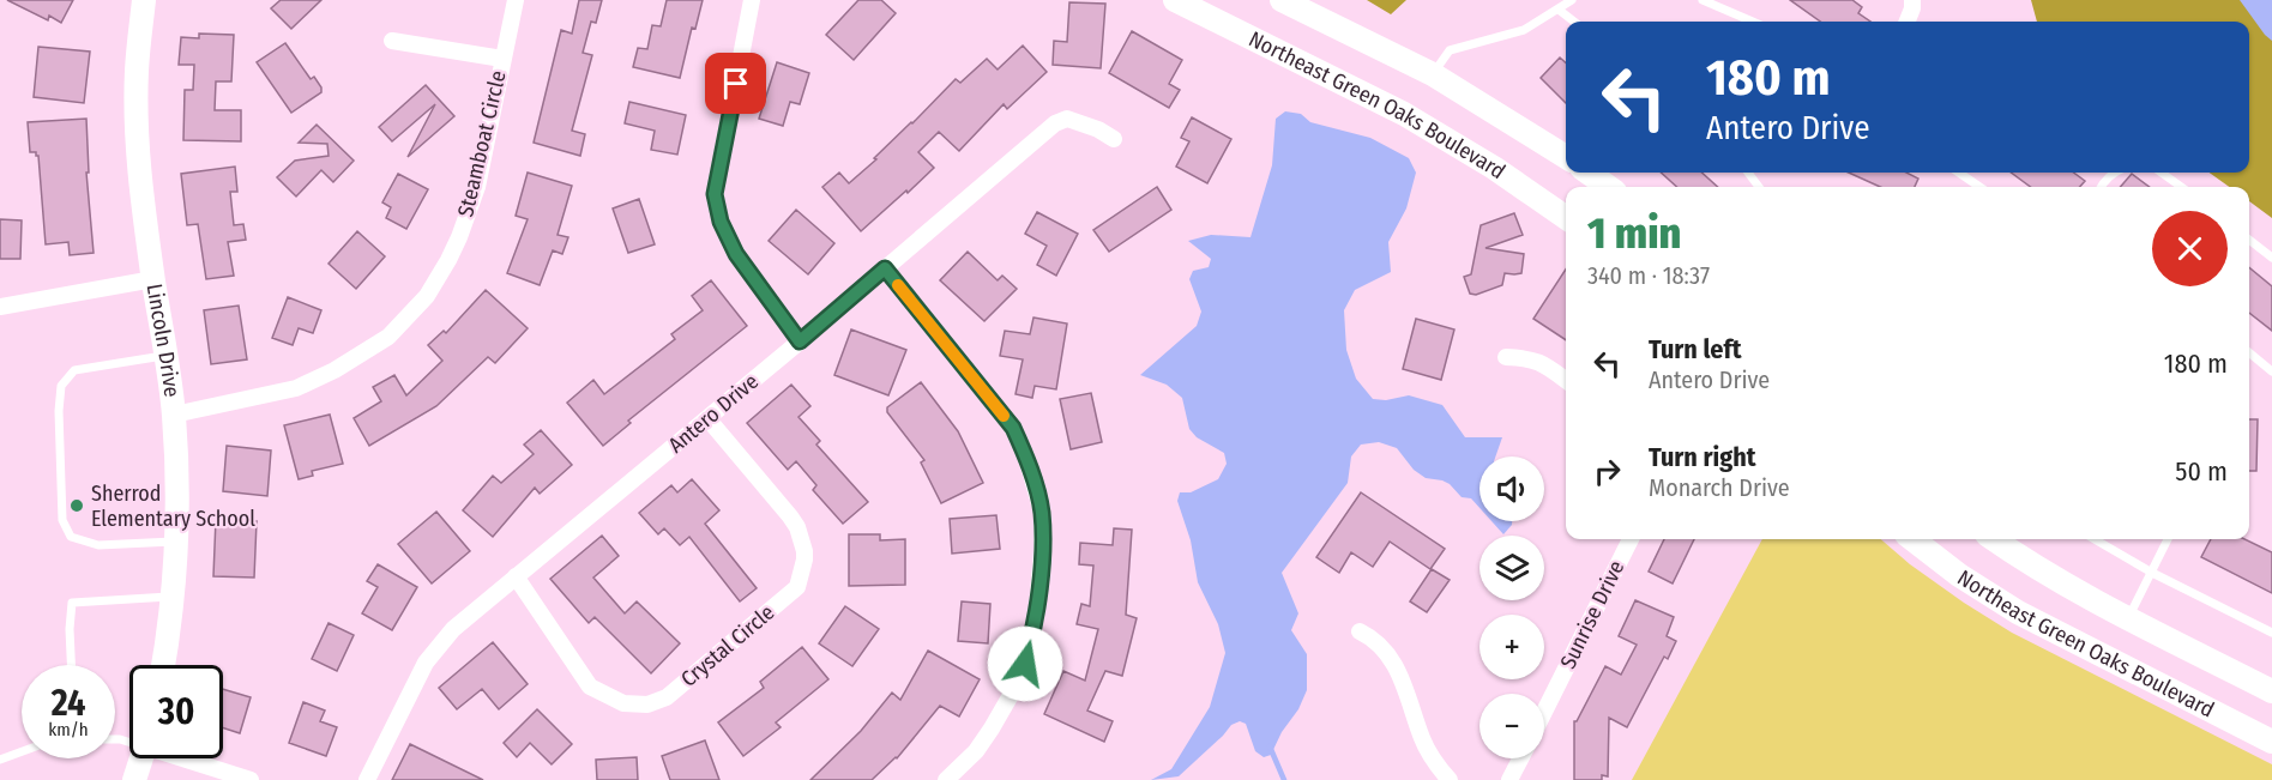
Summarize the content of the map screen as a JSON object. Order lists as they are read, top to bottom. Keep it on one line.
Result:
{"streets":{"main road":["Northeast Green Oaks Boulevard","Lincoln Drive"],"street":["Steamboat Circle","Antero Drive","Sunrise Drive","Crystal Circle"]},"crossings":[["Steamboat Circle","Lincoln Drive"],["Antero Drive","Crystal Circle"]],"places":["Sherrod Elementary School"],"page":{"turn":["180 m","Antero Drive"],"heading":["1 min","340 m · 18:37"],"list":[{"name":"Turn left","note":"Antero Drive","value":"180 m"},{"name":"Turn right","note":"Monarch Drive","value":"50 m"}],"map_buttons":["+","−"],"speed":"24 km/h","limit":"30"}}
